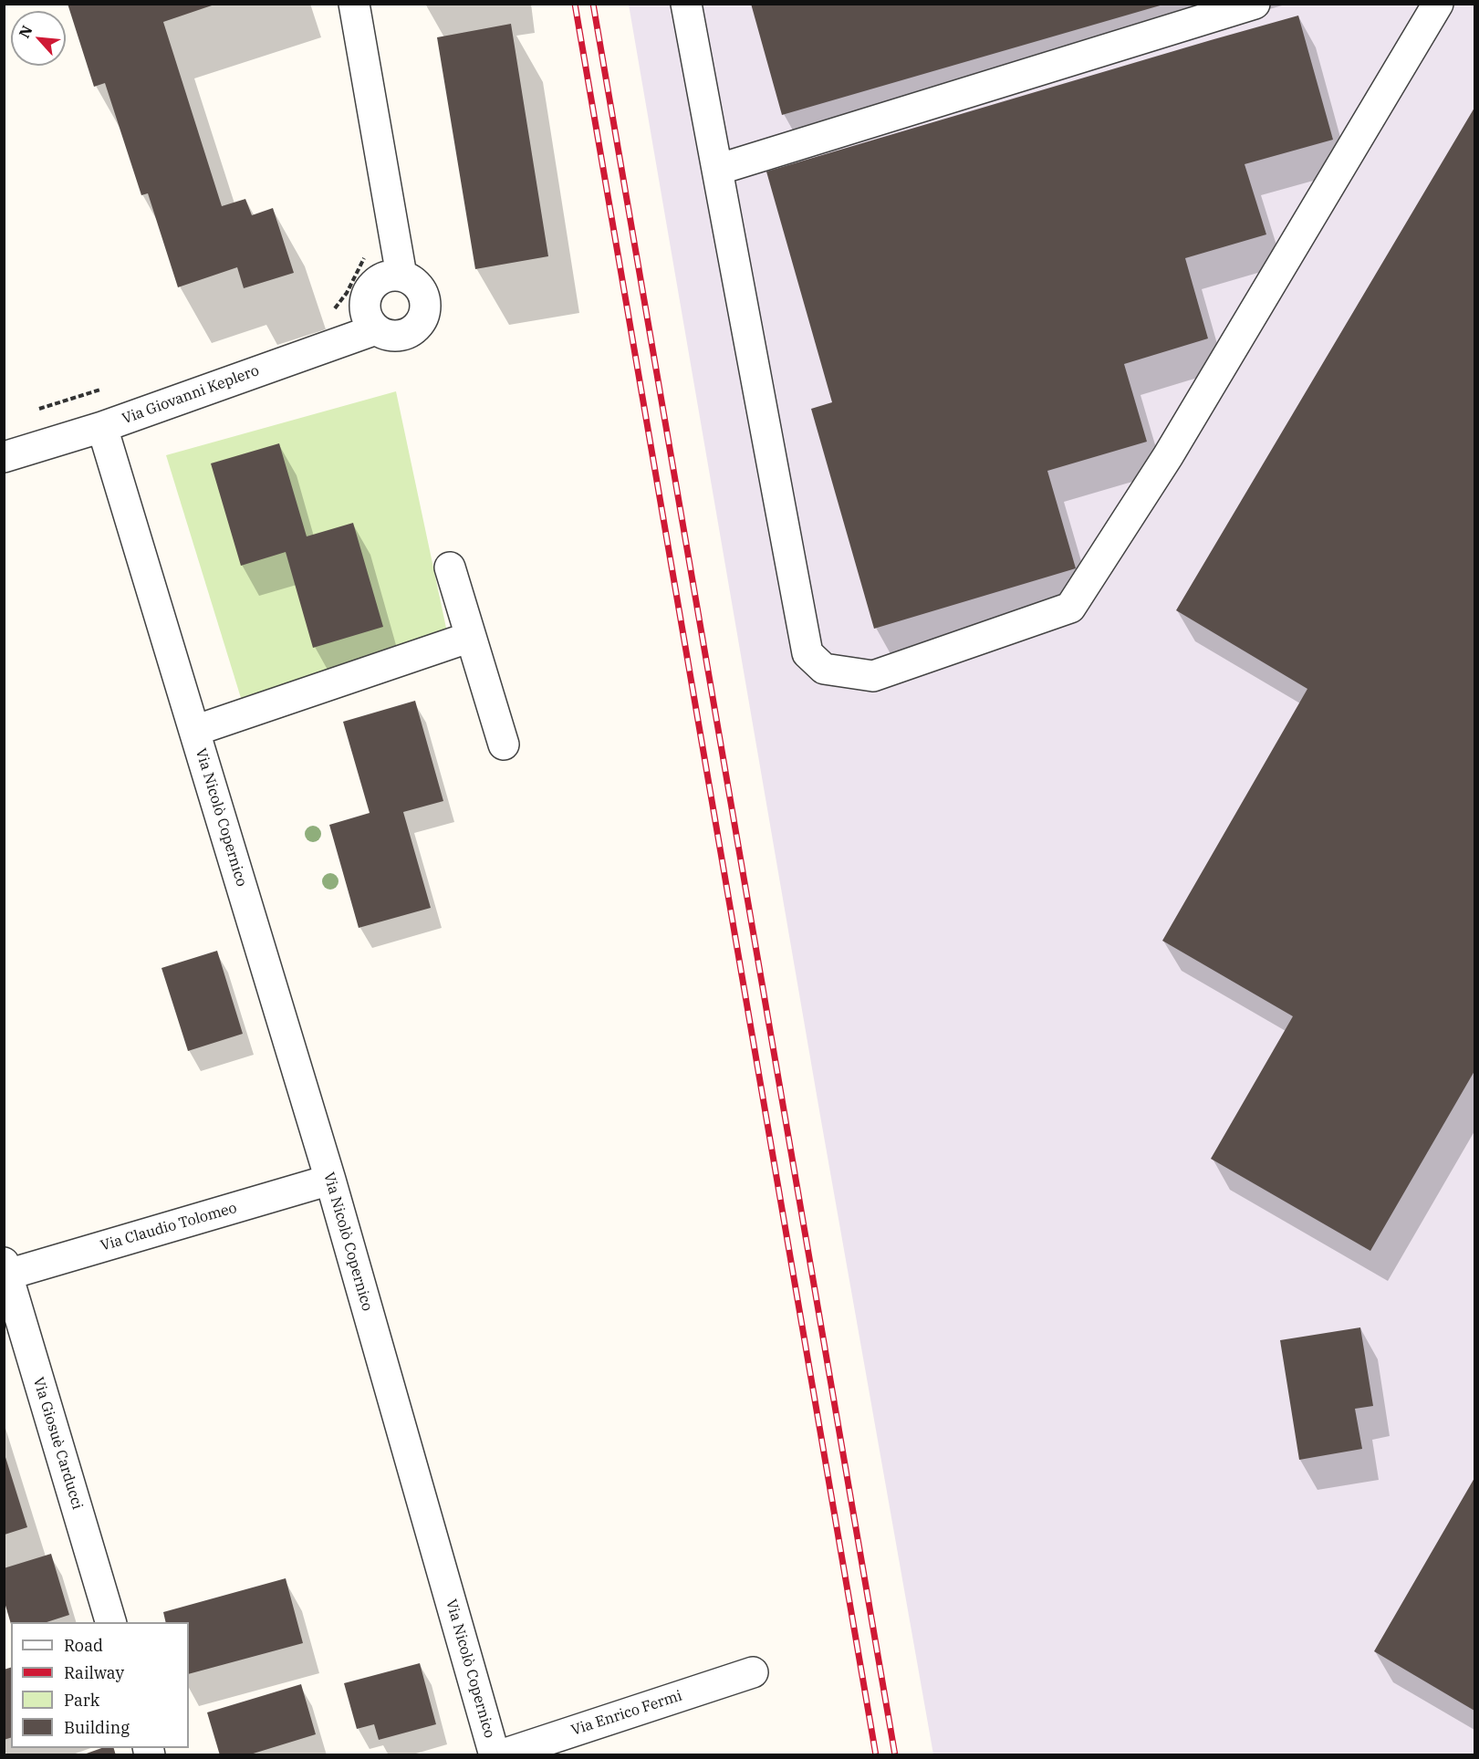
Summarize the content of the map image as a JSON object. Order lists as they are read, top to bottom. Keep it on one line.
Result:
{"streets":{"street":["Via Giovanni Keplero","Via Nicolò Copernico","Via Claudio Tolomeo","Via Giosuè Carducci","Via Enrico Fermi"]},"crossings":[["Via Giovanni Keplero","Via Nicolò Copernico"],["Via Nicolò Copernico","Via Claudio Tolomeo"],["Via Claudio Tolomeo","Via Giosuè Carducci"]],"legend":["Road","Railway","Park","Building"],"north":"top left"}
